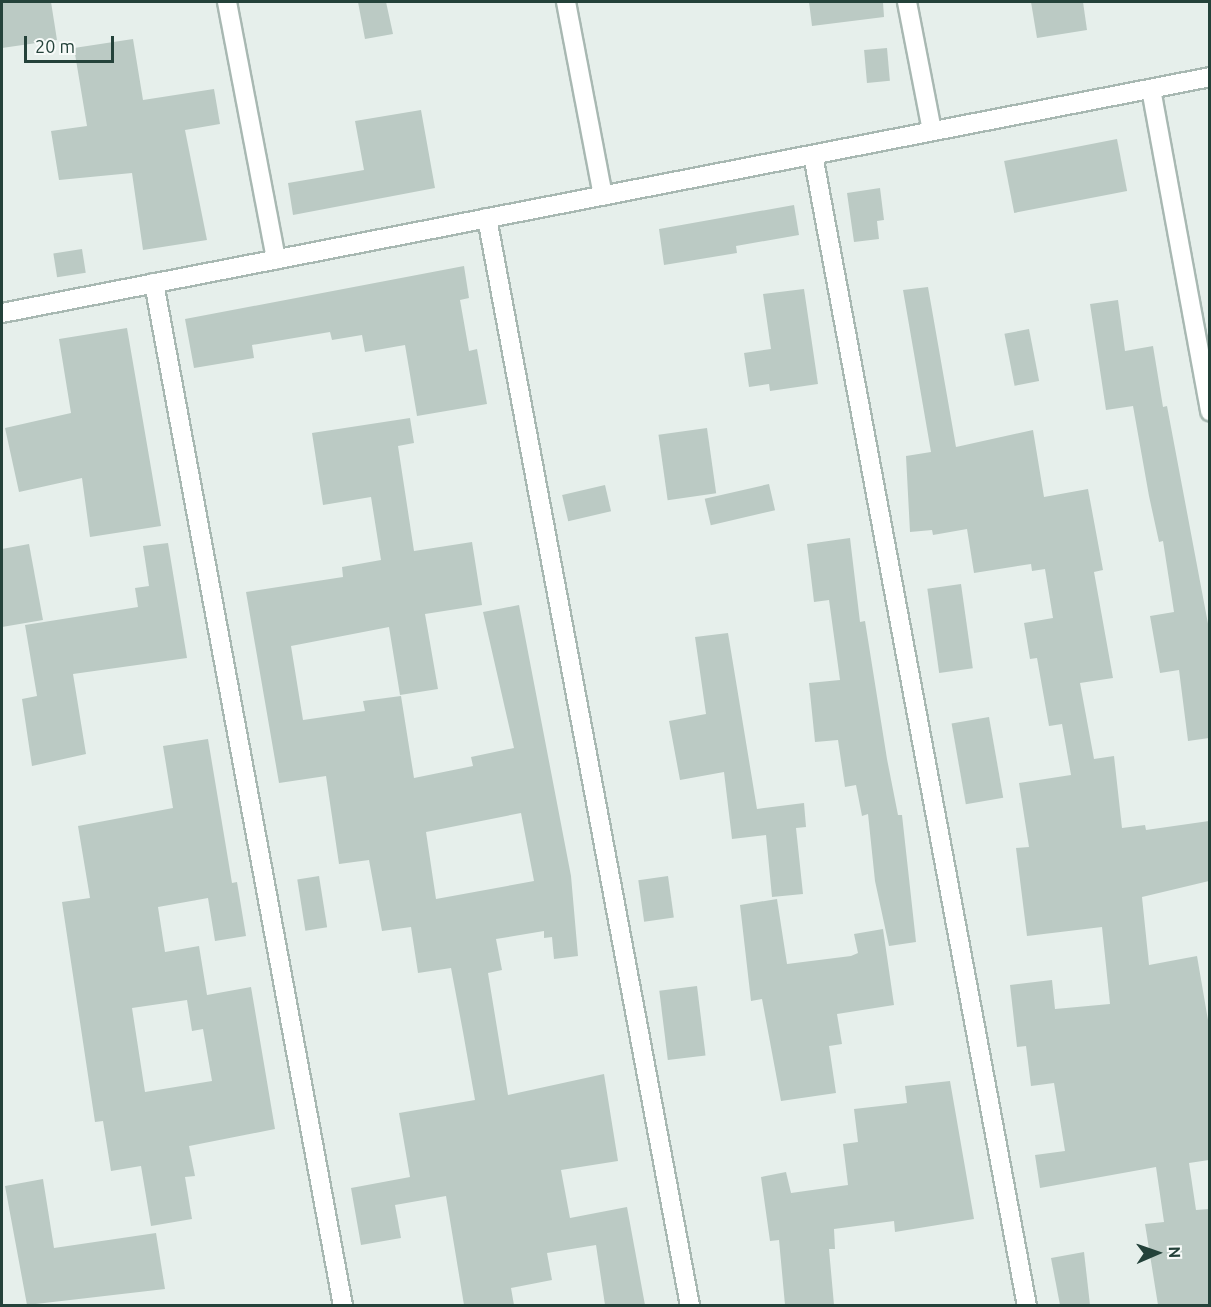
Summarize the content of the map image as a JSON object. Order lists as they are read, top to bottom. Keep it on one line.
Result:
{"scale_bar":"20 m","north":"right"}
